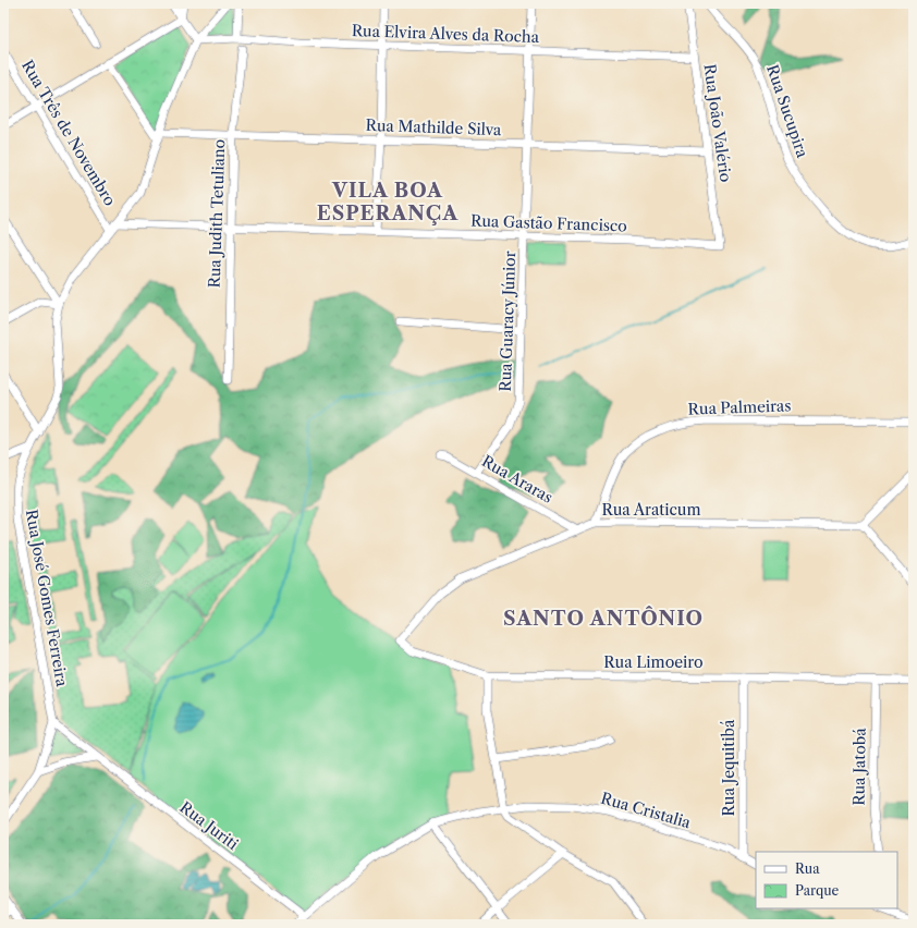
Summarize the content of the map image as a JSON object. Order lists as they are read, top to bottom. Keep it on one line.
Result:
{"streets":{"street":["Rua Elvira Alves da Rocha","Rua Sucupira","Rua João Valério","Rua Mathilde Silva","Rua Três de Novembro","Rua Judith Tetuliano","Rua Gastão Francisco","Rua Guaracy Júnior","Rua Palmeiras","Rua Araras","Rua Araticum","Rua José Gomes Ferreira","Rua Limoeiro","Rua Jatobá","Rua Jequitibá","Rua Cristalia","Rua Juriti"]},"crossings":[["Rua Elvira Alves da Rocha","Rua João Valério"],["Rua Elvira Alves da Rocha","Rua Guaracy Júnior"],["Rua Elvira Alves da Rocha","Rua José Gomes Ferreira"],["Rua João Valério","Rua Mathilde Silva"],["Rua João Valério","Rua Gastão Francisco"],["Rua Mathilde Silva","Rua Judith Tetuliano"],["Rua Mathilde Silva","Rua Guaracy Júnior"],["Rua Mathilde Silva","Rua José Gomes Ferreira"],["Rua Três de Novembro","Rua José Gomes Ferreira"],["Rua Judith Tetuliano","Rua Gastão Francisco"],["Rua Gastão Francisco","Rua Guaracy Júnior"],["Rua Gastão Francisco","Rua José Gomes Ferreira"],["Rua Guaracy Júnior","Rua Araras"],["Rua Palmeiras","Rua Araticum"],["Rua Araras","Rua Araticum"],["Rua Araticum","Rua Limoeiro"],["Rua José Gomes Ferreira","Rua Juriti"],["Rua Limoeiro","Rua Jatobá"],["Rua Limoeiro","Rua Jequitibá"],["Rua Jequitibá","Rua Cristalia"],["Rua Cristalia","Rua Juriti"]],"districts":["VILA BOA ESPERANÇA","SANTO ANTÔNIO"],"legend":["Rua","Parque"]}
